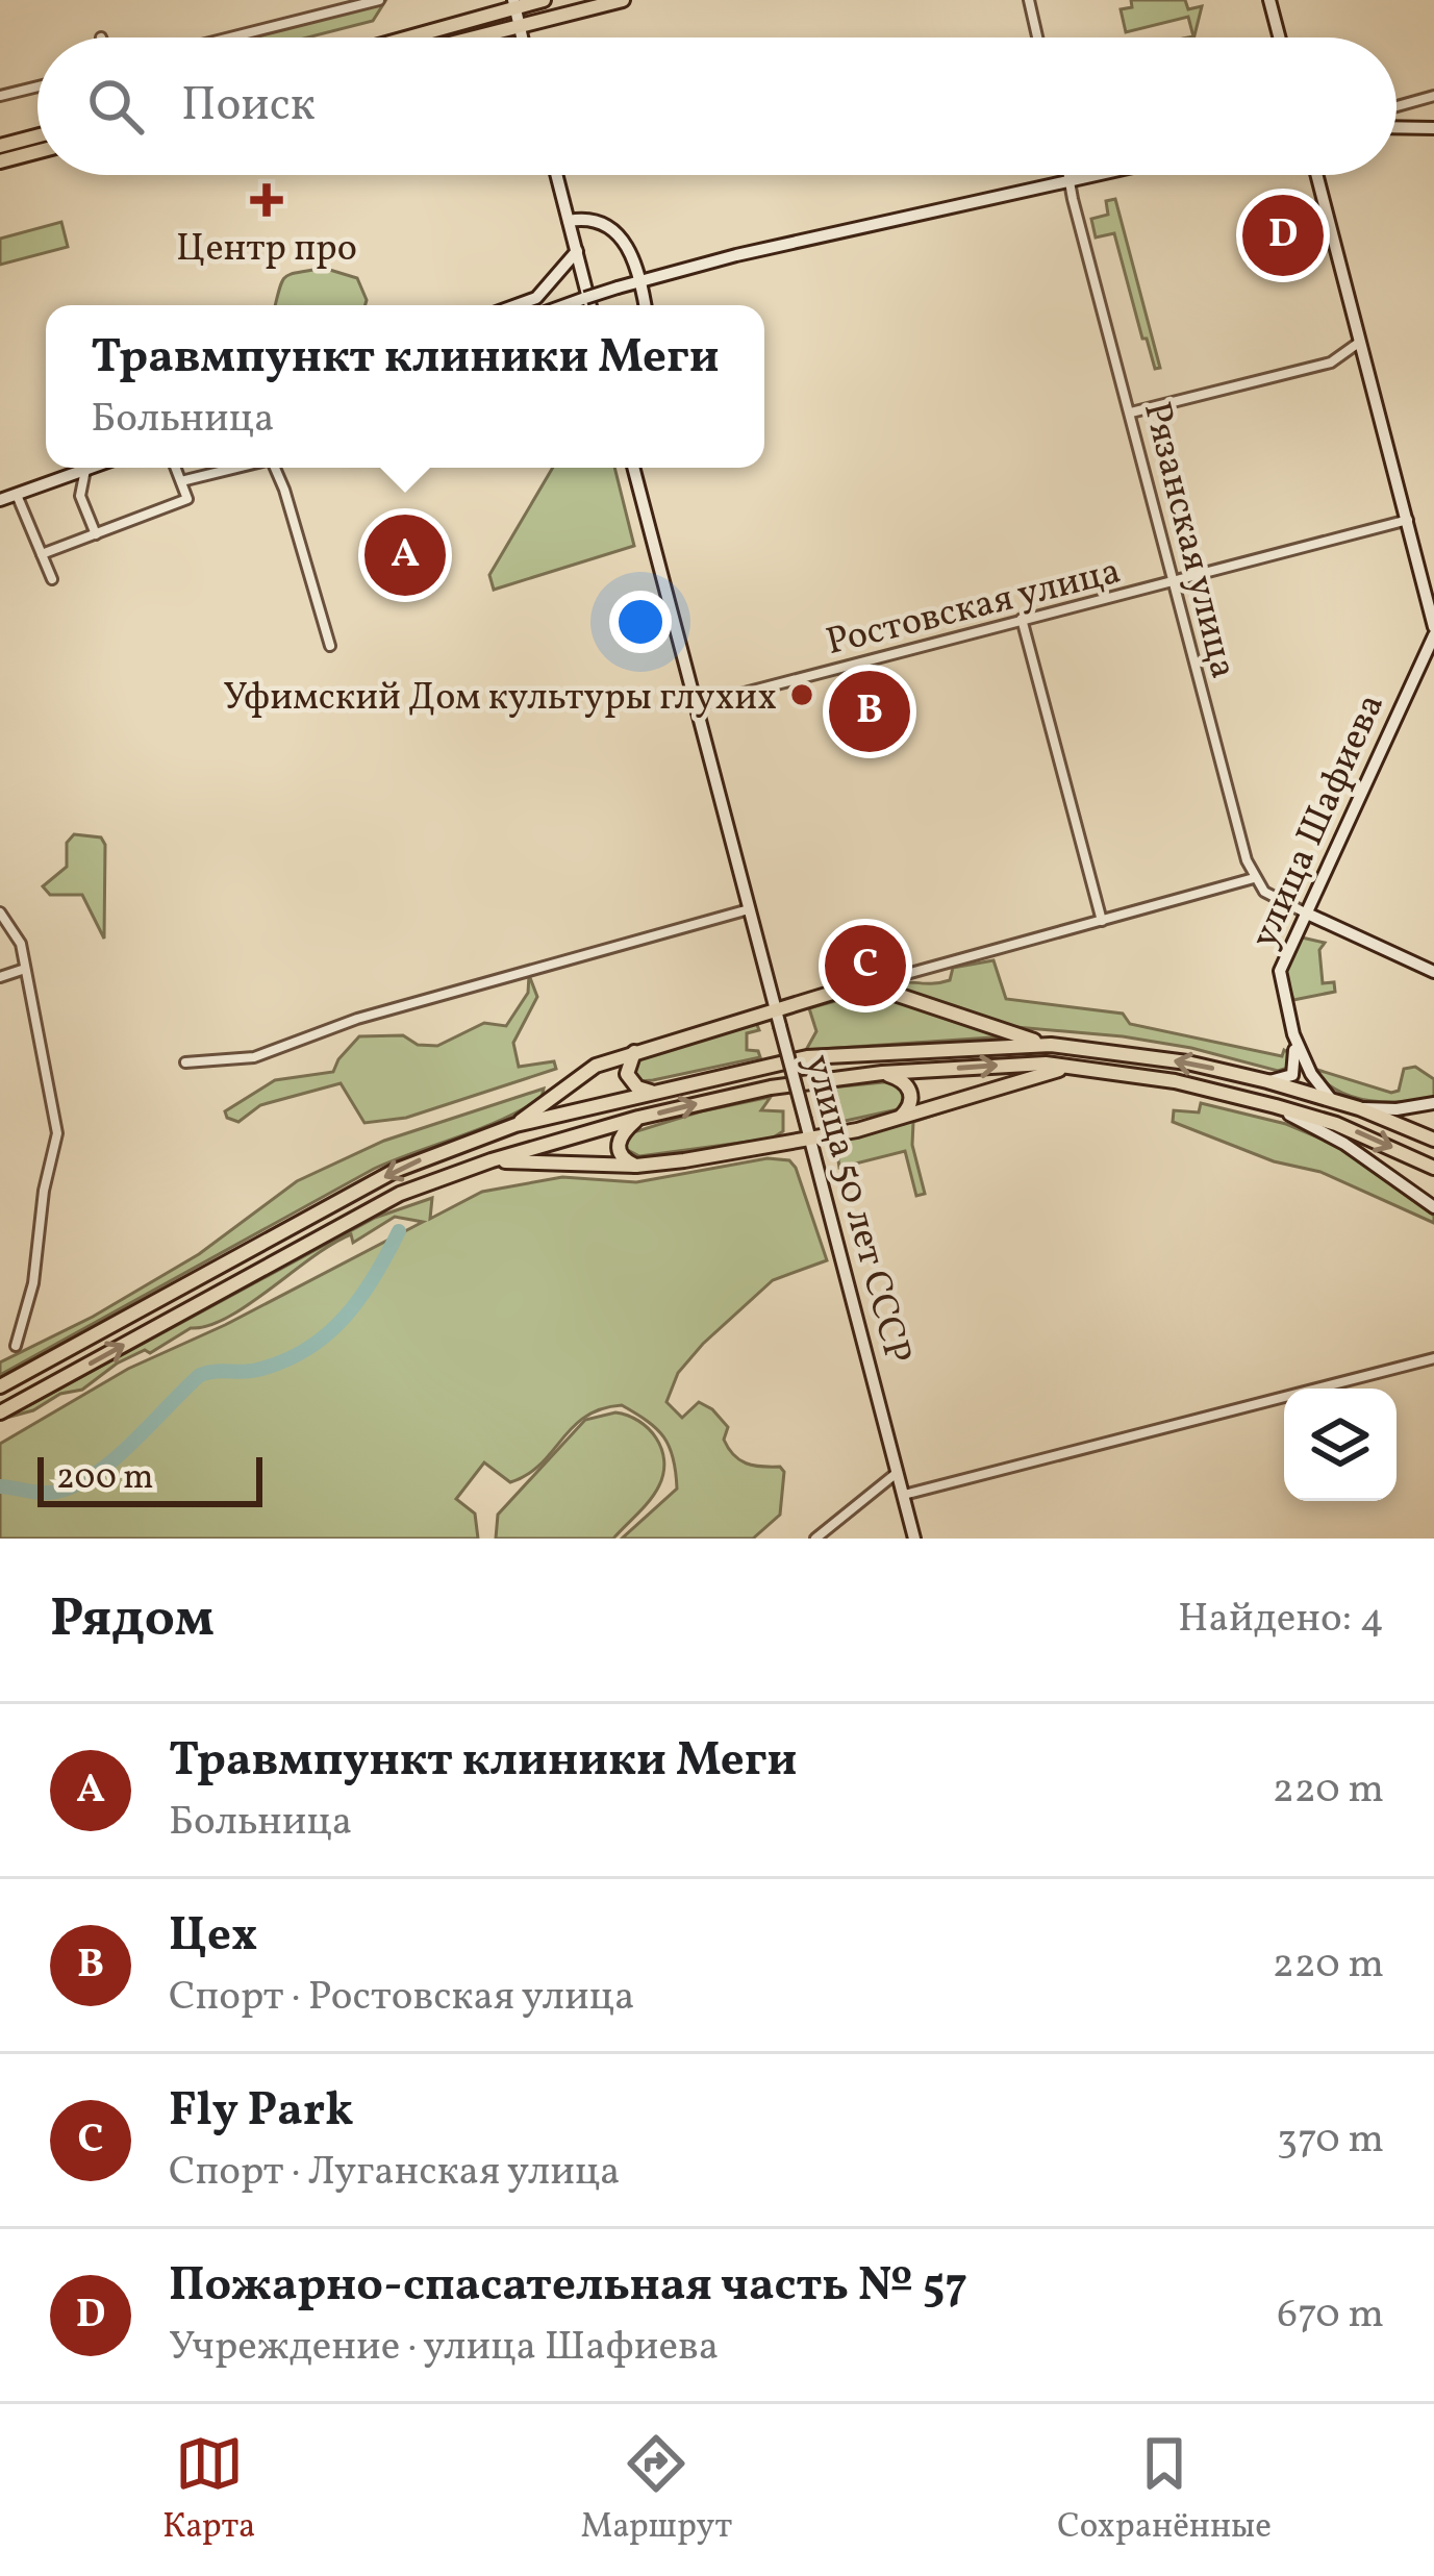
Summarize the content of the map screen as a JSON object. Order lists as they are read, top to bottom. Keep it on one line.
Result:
{"streets":{"main road":["улица Шафиева","улица 50 лет СССР"],"street":["Рязанская улица","Ростовская улица"]},"crossings":[["Рязанская улица","Ростовская улица"],["Ростовская улица","улица Шафиева"],["Ростовская улица","улица 50 лет СССР"]],"places":{"health":["Центр про"],"other":["Уфимский Дом культуры глухих"]},"scale_bar":"200 m","page":{"search":"Поиск","pins":["D","A","B","C"],"popup":["Травмпункт клиники Меги","Больница"],"scale":"200 m","heading":["Рядом","Найдено: 4"],"list":[{"mark":"A","name":"Травмпункт клиники Меги","note":"Больница","value":"220 m"},{"mark":"B","name":"Цех","note":"Спорт · Ростовская улица","value":"220 m"},{"mark":"C","name":"Fly Park","note":"Спорт · Луганская улица","value":"370 m"},{"mark":"D","name":"Пожарно-спасательная часть № 57","note":"Учреждение · улица Шафиева","value":"670 m"}],"nav":["Карта","Маршрут","Сохранённые"]}}
